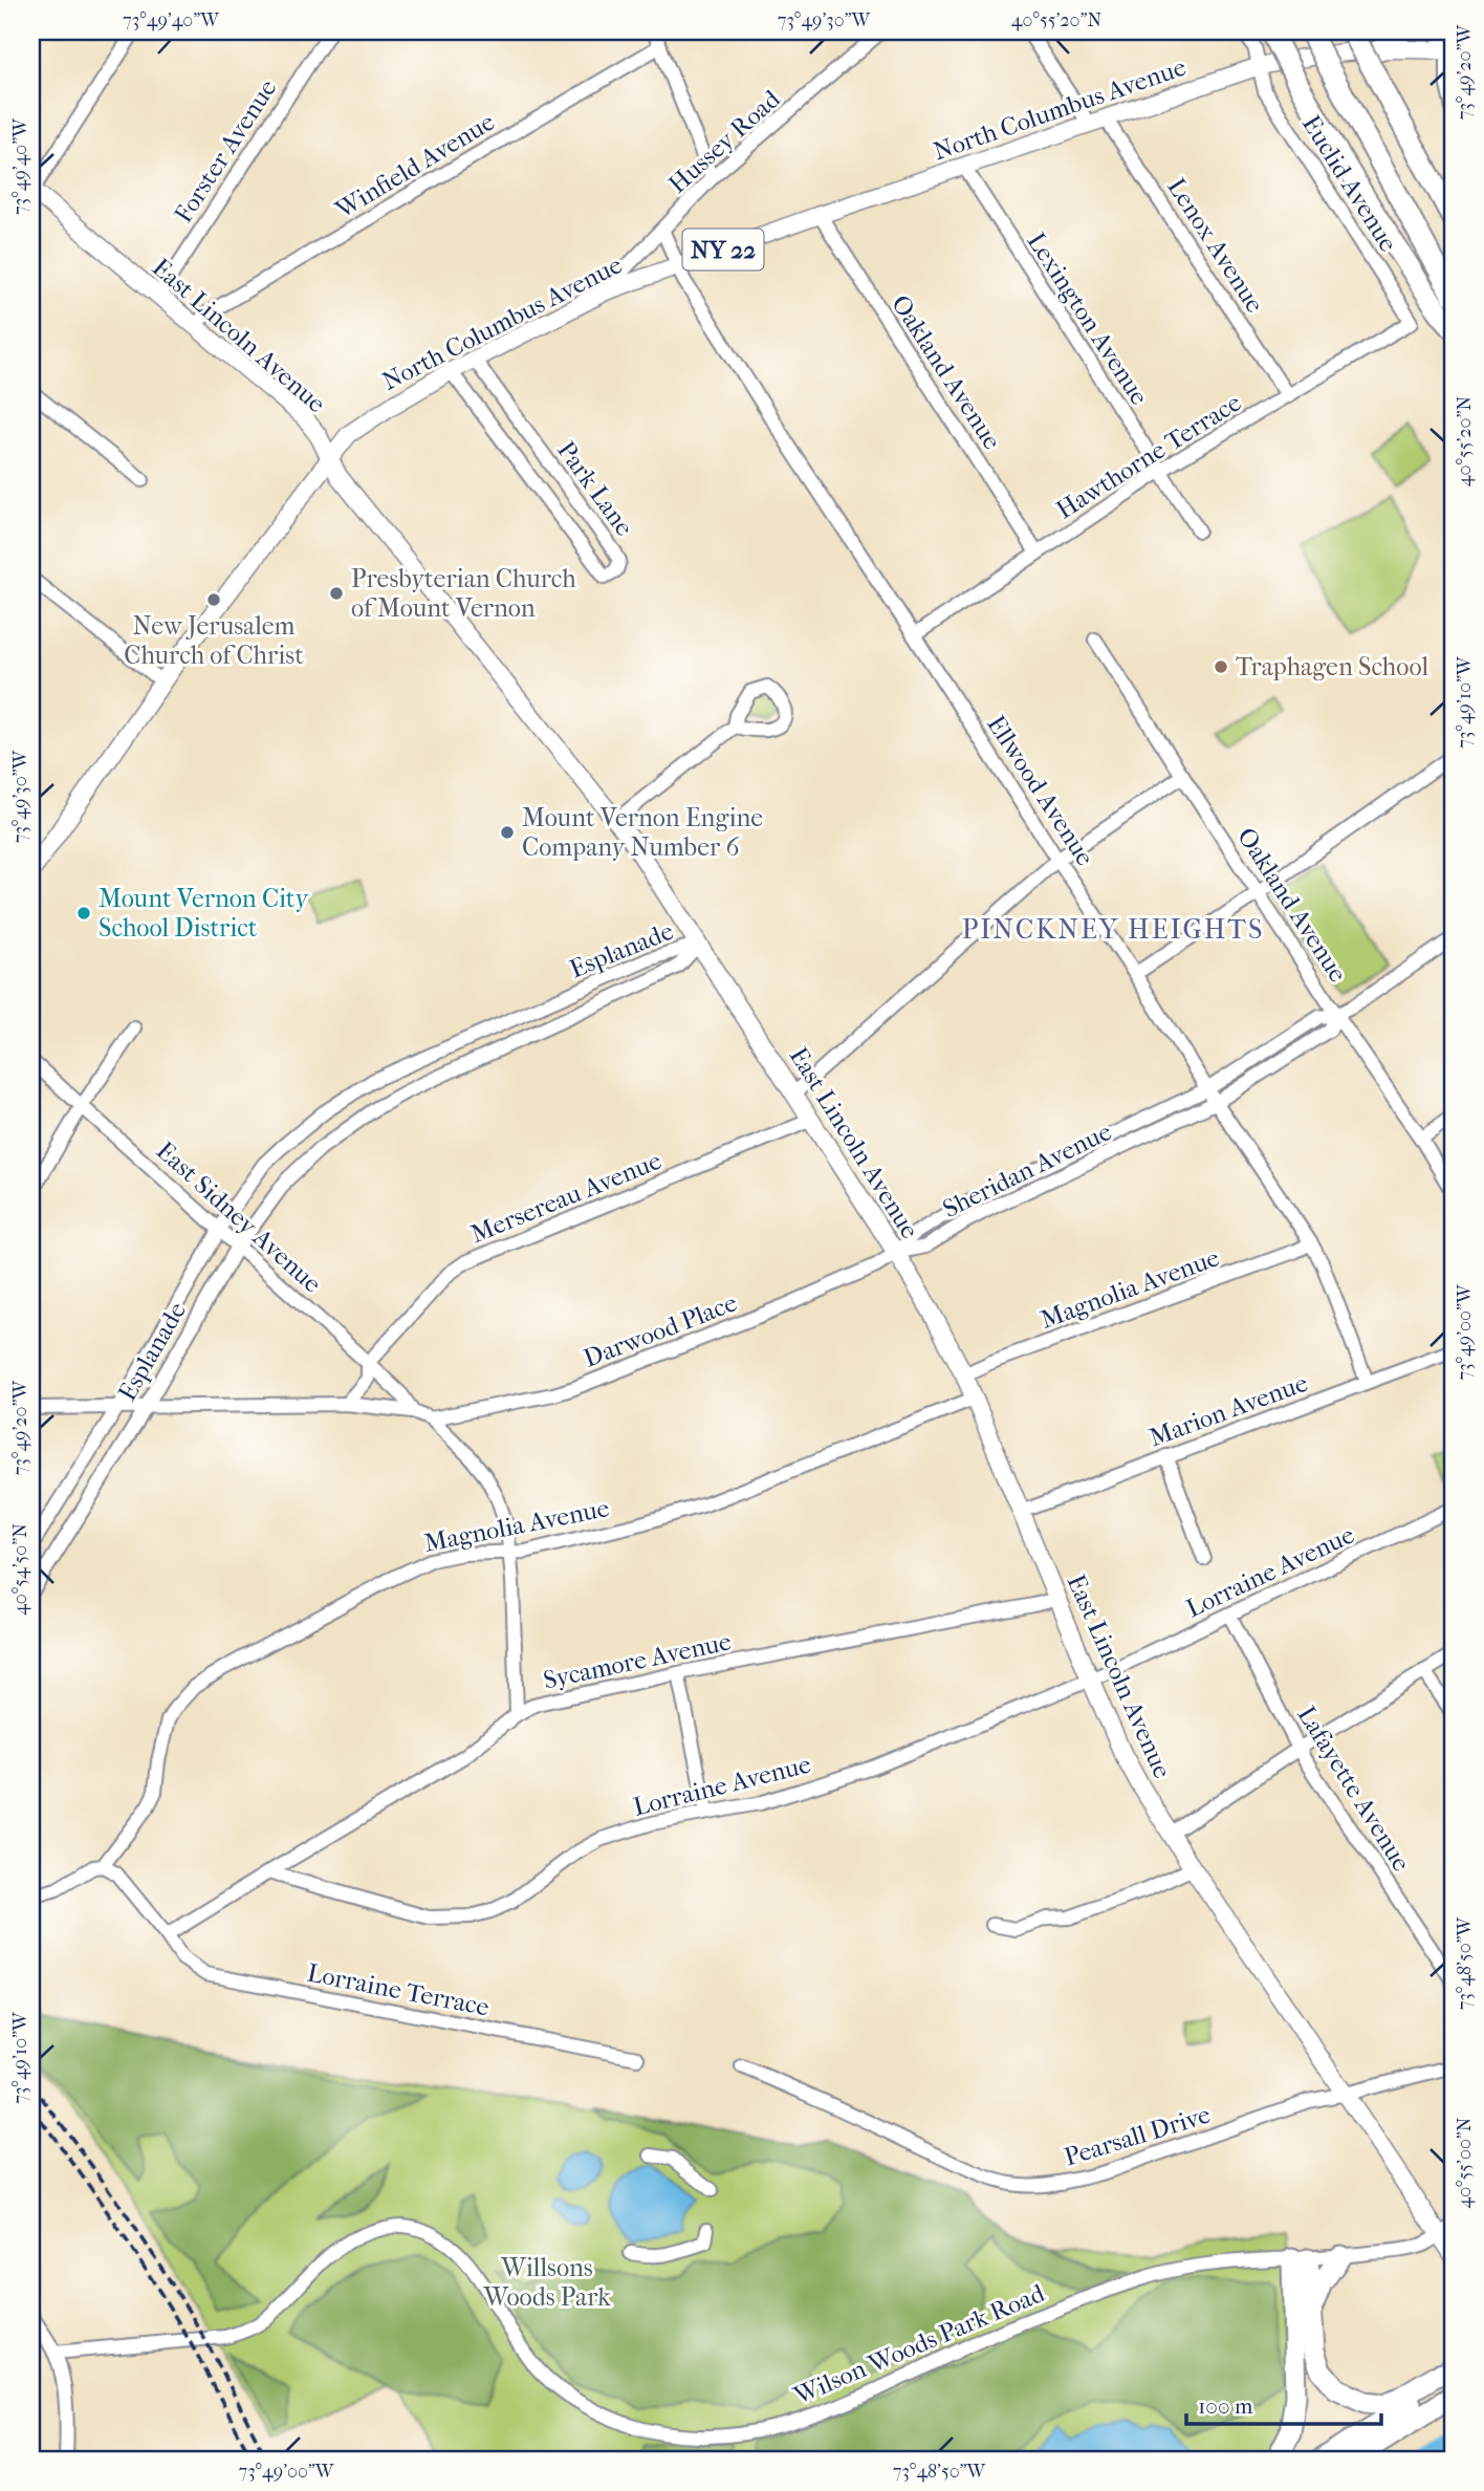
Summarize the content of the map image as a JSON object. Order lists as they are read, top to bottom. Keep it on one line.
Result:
{"streets":{"main road":["North Columbus Avenue","NY 22","East Lincoln Avenue"],"street":["Hussey Road","Forster Avenue","Winfield Avenue","Euclid Avenue","Lenox Avenue","Lexington Avenue","Oakland Avenue","Hawthorne Terrace","Park Lane","Ellwood Avenue","Esplanade","Sheridan Avenue","Mersereau Avenue","East Sidney Avenue","Magnolia Avenue","Darwood Place","Marion Avenue","Lorraine Avenue","Sycamore Avenue","Lafayette Avenue","Lorraine Terrace","Pearsall Drive","Wilson Woods Park Road"]},"crossings":[["North Columbus Avenue","Hussey Road"],["North Columbus Avenue","Euclid Avenue"],["North Columbus Avenue","Lenox Avenue"],["North Columbus Avenue","Lexington Avenue"],["North Columbus Avenue","East Lincoln Avenue"],["North Columbus Avenue","Oakland Avenue"],["North Columbus Avenue","Park Lane"],["North Columbus Avenue","Ellwood Avenue"],["Hussey Road","Ellwood Avenue"],["Forster Avenue","East Lincoln Avenue"],["Winfield Avenue","East Lincoln Avenue"],["Euclid Avenue","Hawthorne Terrace"],["Lenox Avenue","Hawthorne Terrace"],["Lexington Avenue","Hawthorne Terrace"],["East Lincoln Avenue","Esplanade"],["East Lincoln Avenue","Sheridan Avenue"],["East Lincoln Avenue","Mersereau Avenue"],["East Lincoln Avenue","Magnolia Avenue"],["East Lincoln Avenue","Darwood Place"],["East Lincoln Avenue","Marion Avenue"],["East Lincoln Avenue","Lorraine Avenue"],["East Lincoln Avenue","Sycamore Avenue"],["East Lincoln Avenue","Pearsall Drive"],["East Lincoln Avenue","Wilson Woods Park Road"],["Oakland Avenue","Hawthorne Terrace"],["Oakland Avenue","Sheridan Avenue"],["Hawthorne Terrace","Ellwood Avenue"],["Ellwood Avenue","Sheridan Avenue"],["Ellwood Avenue","Magnolia Avenue"],["Ellwood Avenue","Marion Avenue"],["Esplanade","East Sidney Avenue"],["Sheridan Avenue","Darwood Place"],["Mersereau Avenue","East Sidney Avenue"],["Lorraine Avenue","Sycamore Avenue"],["Lorraine Avenue","Lafayette Avenue"]],"districts":["PINCKNEY HEIGHTS"],"parks":["Willsons Woods Park"],"places":["Presbyterian Church of Mount Vernon","New Jerusalem Church of Christ","Traphagen School","Mount Vernon Engine Company Number 6","Mount Vernon City School District"],"scale_bar":"100 m","coordinates":["73°49'40\"W","73°49'30\"W","40°55'20\"N","73°49'20\"W","73°49'10\"W","73°49'00\"W","40°54'50\"N","73°48'50\"W","40°55'00\"N"]}
